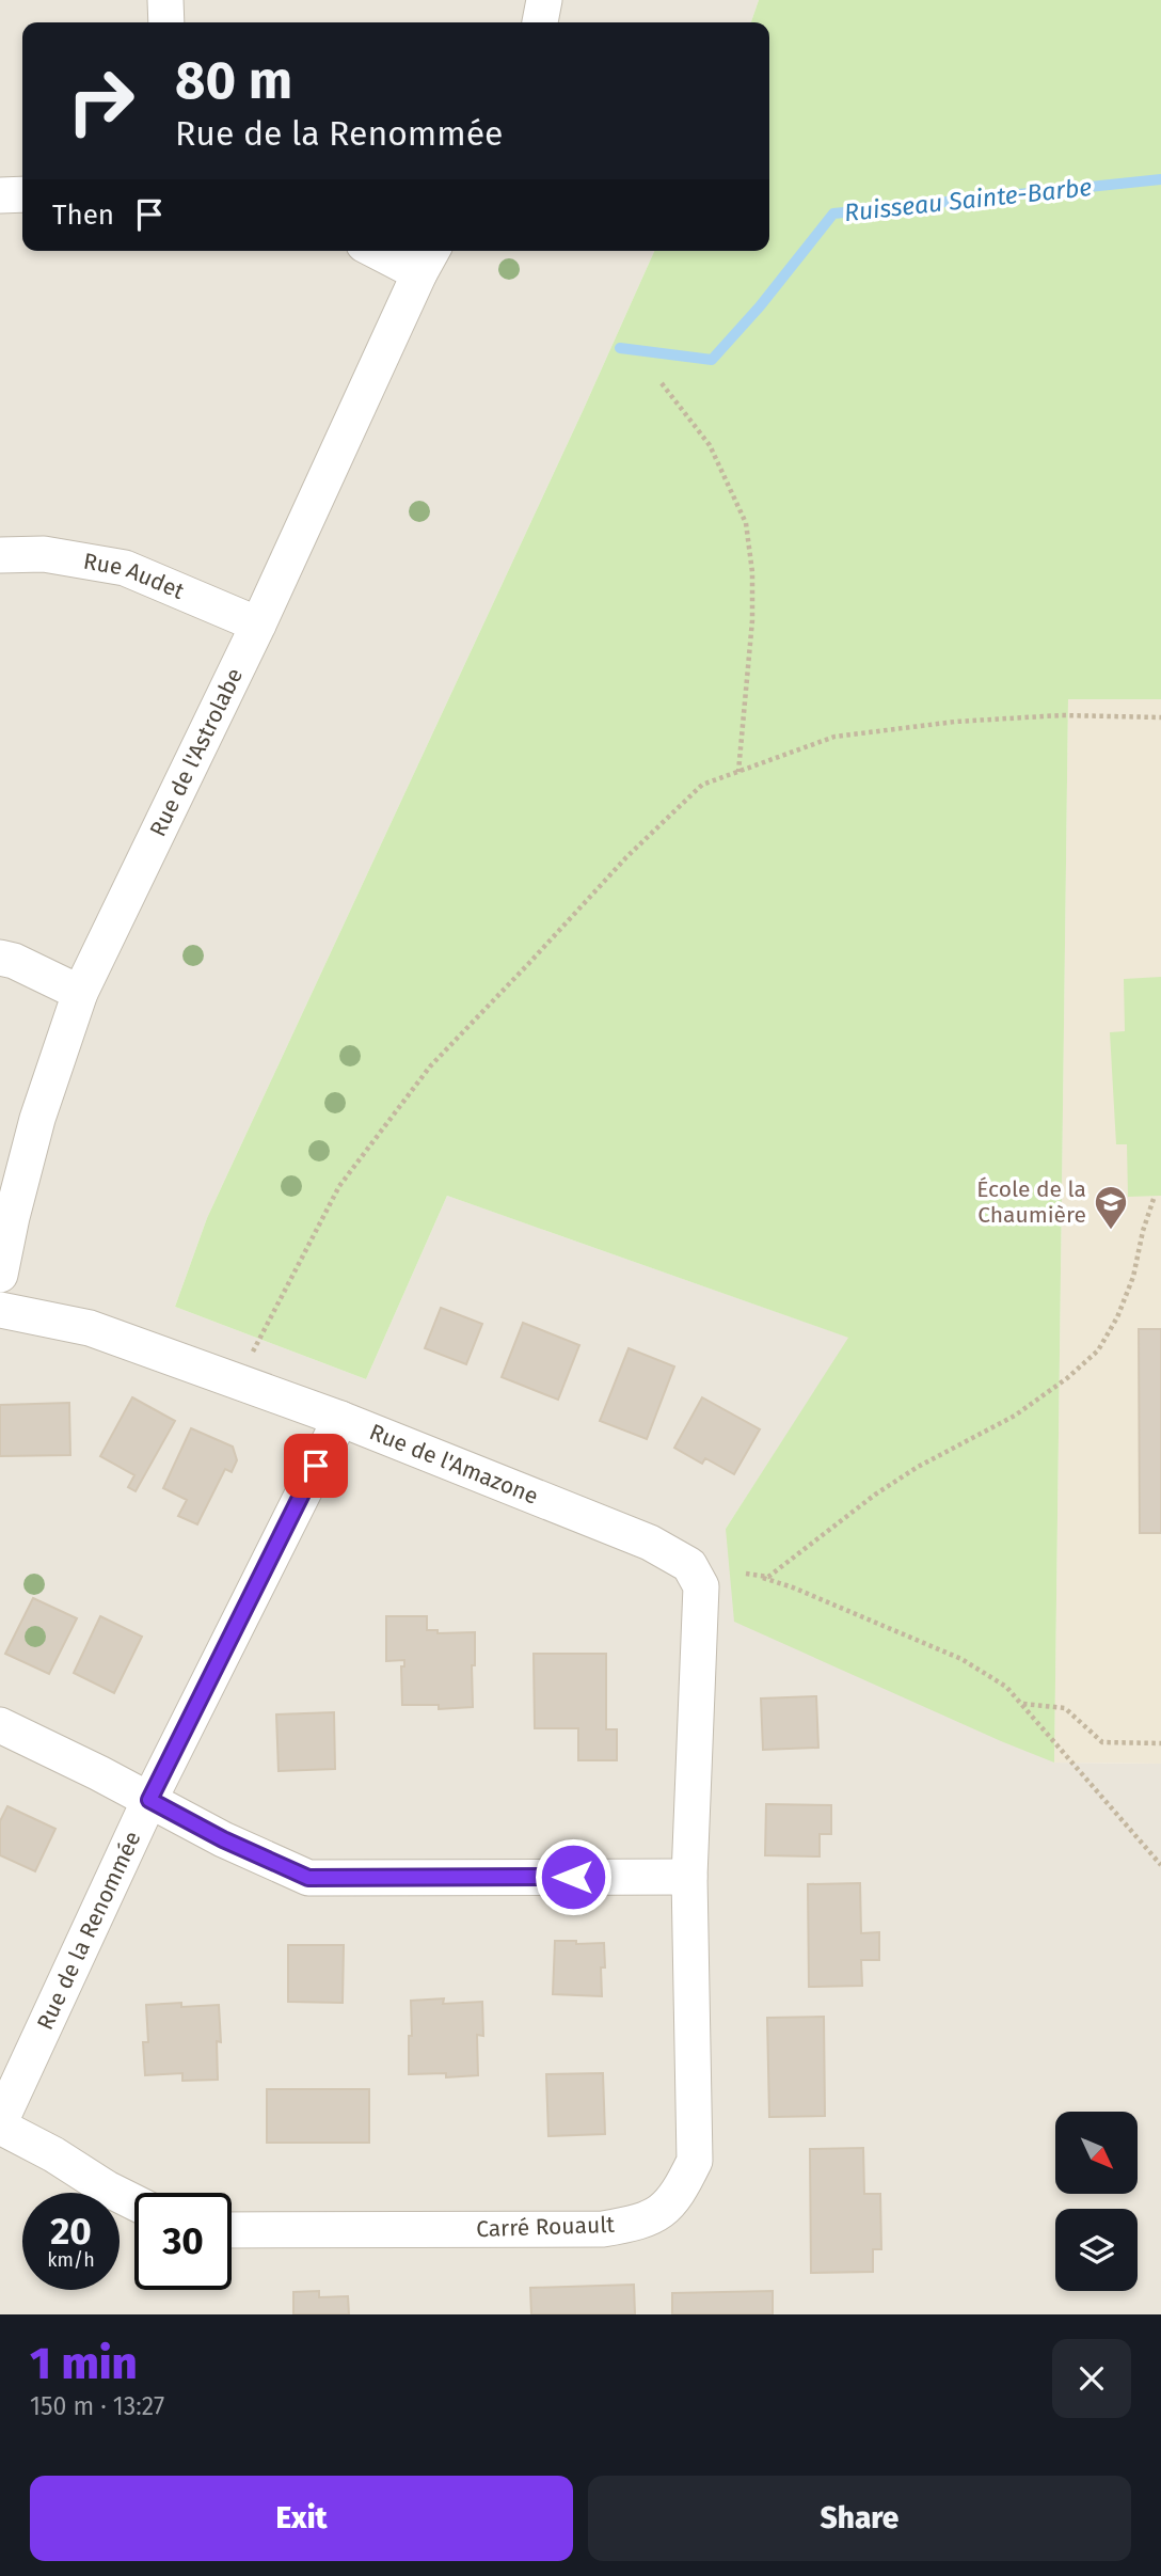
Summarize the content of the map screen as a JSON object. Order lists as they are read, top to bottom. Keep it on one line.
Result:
{"streets":{"street":["Rue Audet","Rue de l'Astrolabe","Rue de l'Amazone","Rue de la Renommée","Carré Rouault"]},"crossings":[["Rue Audet","Rue de l'Astrolabe"],["Rue de l'Amazone","Rue de la Renommée"],["Rue de l'Amazone","Carré Rouault"]],"water":["Ruisseau Sainte-Barbe"],"places":{"school or university":["École de la Chaumière"]},"north":"bottom right","page":{"turn":["80 m","Rue de la Renommée"],"then":"Then","speed":"20 km/h","limit":"30","heading":["1 min","150 m · 13:27"],"buttons":["Exit","Share"]}}
